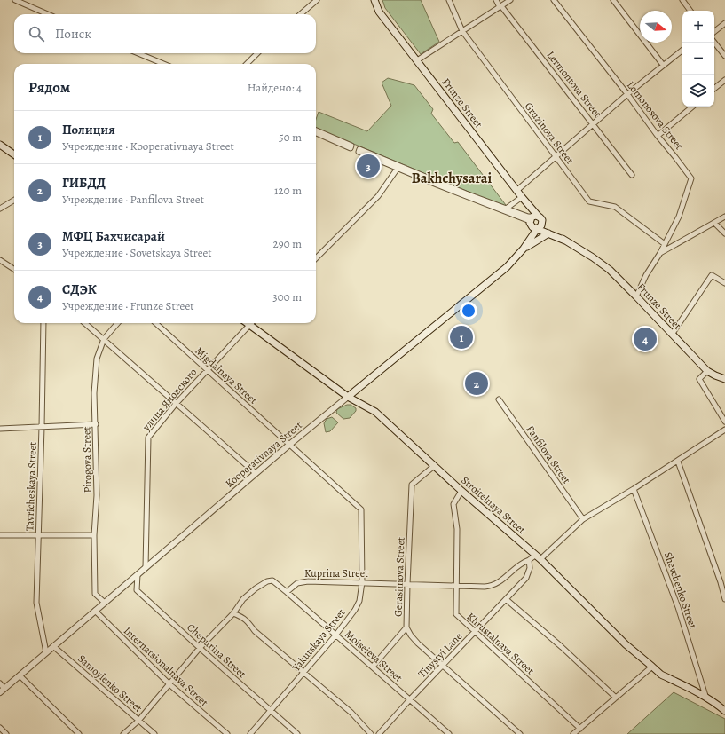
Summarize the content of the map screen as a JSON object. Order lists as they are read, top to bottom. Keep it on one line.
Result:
{"streets":{"main road":["Frunze Street","Kooperativnaya Street","Stroitelnaya Street"],"street":["Lermontova Street","Lomonosova Street","Gruzinova Street","Migdalnaya Street","улица Яновского","Panfilova Street","Pirogova Street","Tavricheskaya Street","Kuprina Street","Gerasimova Street","Shevchenko Street","Yakutskaya Street","Khrustalnaya Street","Chepurina Street","Tinystyi Lane","Moiseieva Street","Internatsionalnaya Street","Samoylenko Street"]},"crossings":[["Frunze Street","Lomonosova Street"],["Frunze Street","Kooperativnaya Street"],["Lomonosova Street","Gruzinova Street"],["Migdalnaya Street","улица Яновского"],["Migdalnaya Street","Kooperativnaya Street"],["Migdalnaya Street","Yakutskaya Street"],["улица Яновского","Kooperativnaya Street"],["улица Яновского","Stroitelnaya Street"],["Kooperativnaya Street","Pirogova Street"],["Kooperativnaya Street","Tavricheskaya Street"],["Kooperativnaya Street","Stroitelnaya Street"],["Kooperativnaya Street","Yakutskaya Street"],["Kooperativnaya Street","Chepurina Street"],["Kooperativnaya Street","Internatsionalnaya Street"],["Kooperativnaya Street","Samoylenko Street"],["Stroitelnaya Street","Gerasimova Street"],["Stroitelnaya Street","Shevchenko Street"],["Stroitelnaya Street","Khrustalnaya Street"],["Kuprina Street","Gerasimova Street"],["Kuprina Street","Yakutskaya Street"],["Kuprina Street","Khrustalnaya Street"],["Kuprina Street","Tinystyi Lane"],["Kuprina Street","Moiseieva Street"],["Gerasimova Street","Tinystyi Lane"],["Yakutskaya Street","Chepurina Street"],["Yakutskaya Street","Moiseieva Street"],["Khrustalnaya Street","Tinystyi Lane"],["Tinystyi Lane","Moiseieva Street"]],"districts":["Bakhchysarai"],"north":"right","page":{"map_buttons":["+","−"],"search":"Поиск","heading":["Рядом","Найдено: 4"],"list":[{"mark":"1","name":"Полиция","note":"Учреждение · Kooperativnaya Street","value":"50 m"},{"mark":"2","name":"ГИБДД","note":"Учреждение · Panfilova Street","value":"120 m"},{"mark":"3","name":"МФЦ Бахчисарай","note":"Учреждение · Sovetskaya Street","value":"290 m"},{"mark":"4","name":"СДЭК","note":"Учреждение · Frunze Street","value":"300 m"}],"pins":["3","1","4","2"]}}
